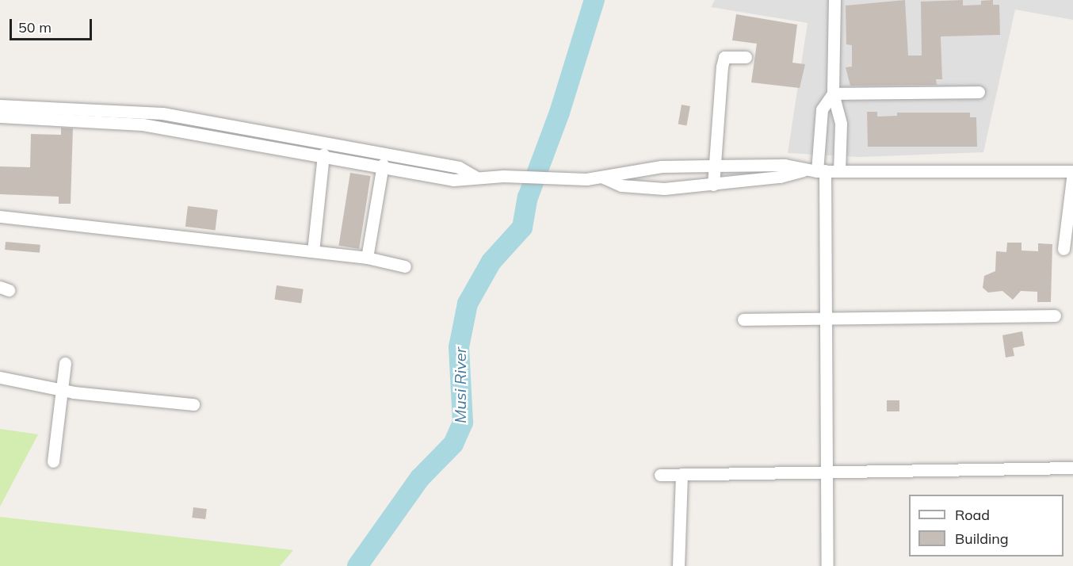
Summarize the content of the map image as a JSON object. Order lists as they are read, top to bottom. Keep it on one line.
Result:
{"water":["Musi River"],"legend":["Road","Building"],"scale_bar":"50 m"}
